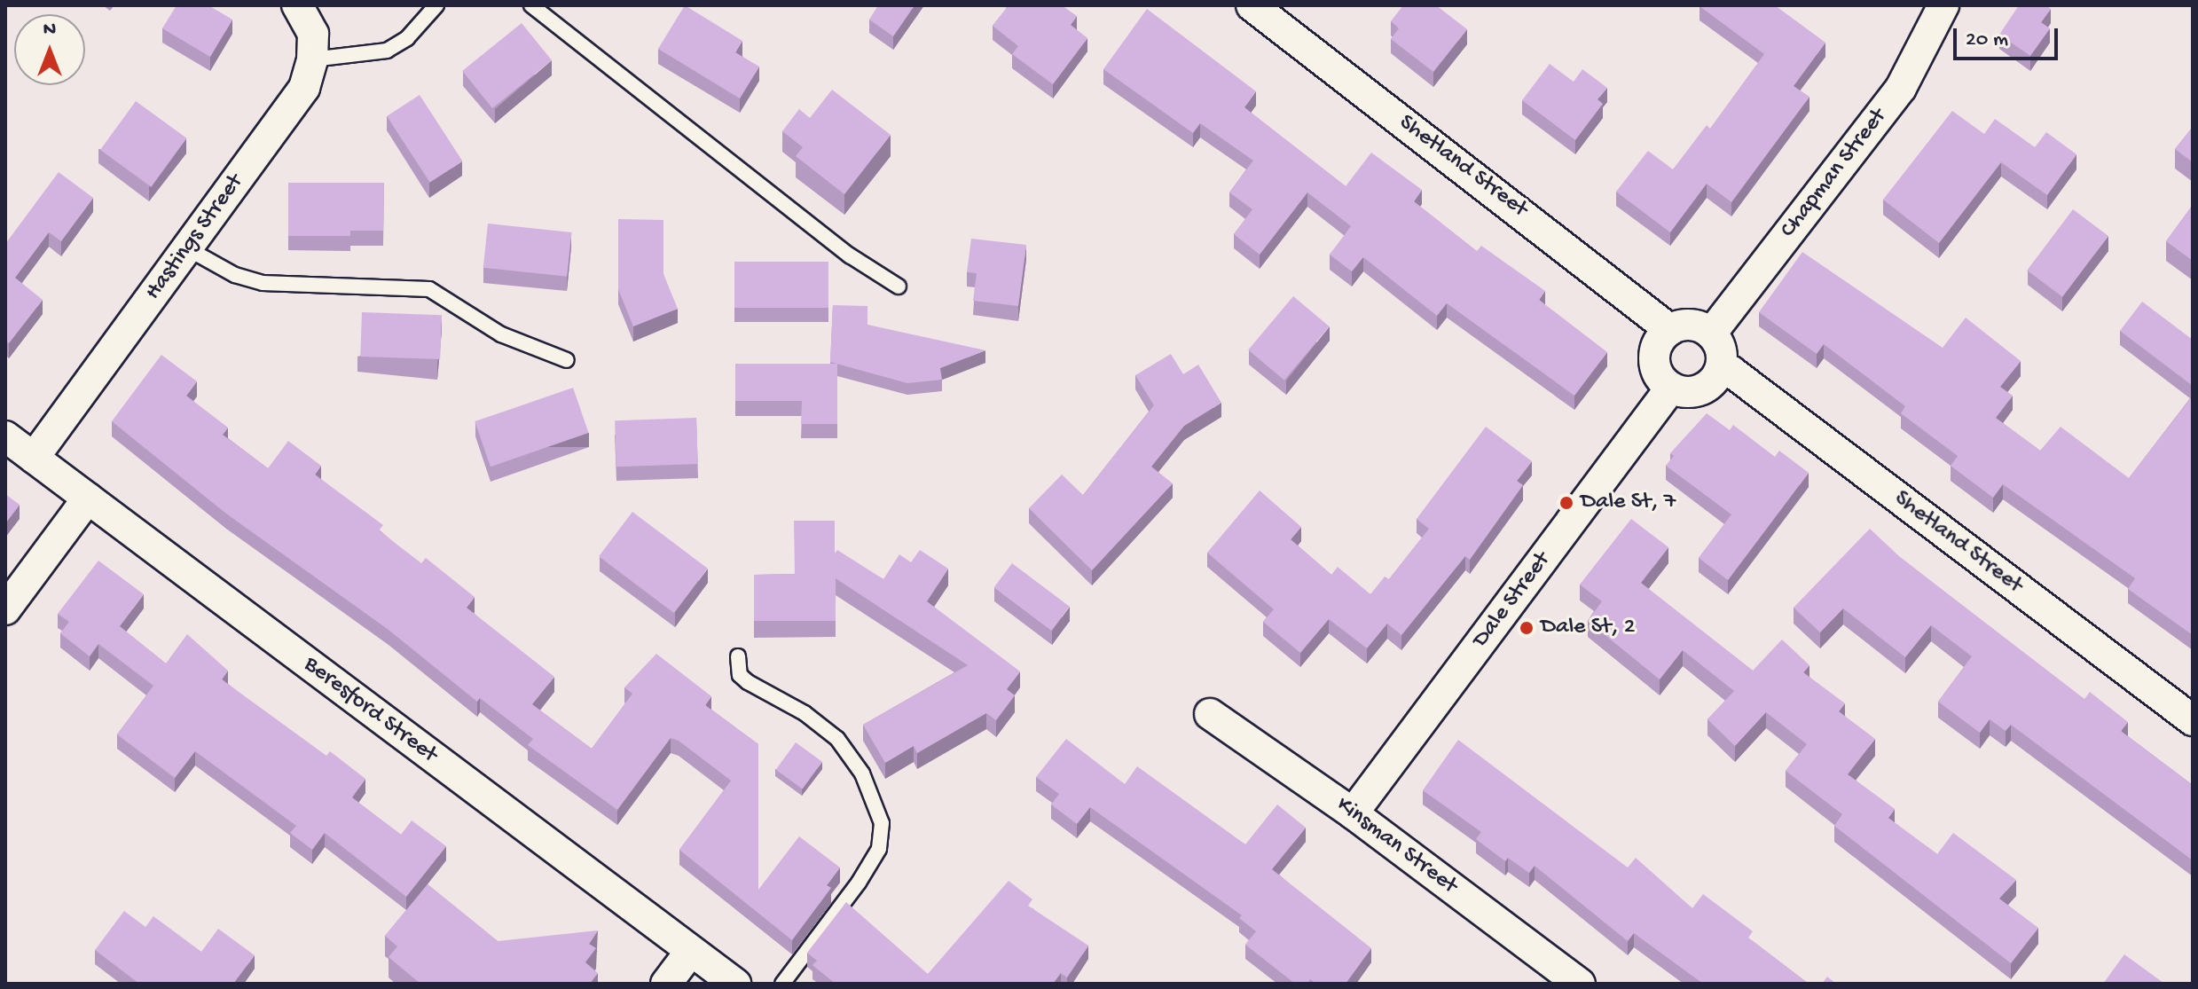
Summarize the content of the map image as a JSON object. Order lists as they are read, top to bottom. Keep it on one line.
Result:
{"streets":{"street":["Shetland Street","Chapman Street","Hastings Street","Dale Street","Beresford Street","Kinsman Street"]},"crossings":[["Shetland Street","Chapman Street"],["Shetland Street","Dale Street"],["Chapman Street","Dale Street"],["Hastings Street","Beresford Street"],["Dale Street","Kinsman Street"]],"places":["Dale St, 7","Dale St, 2"],"scale_bar":"20 m","north":"top"}
